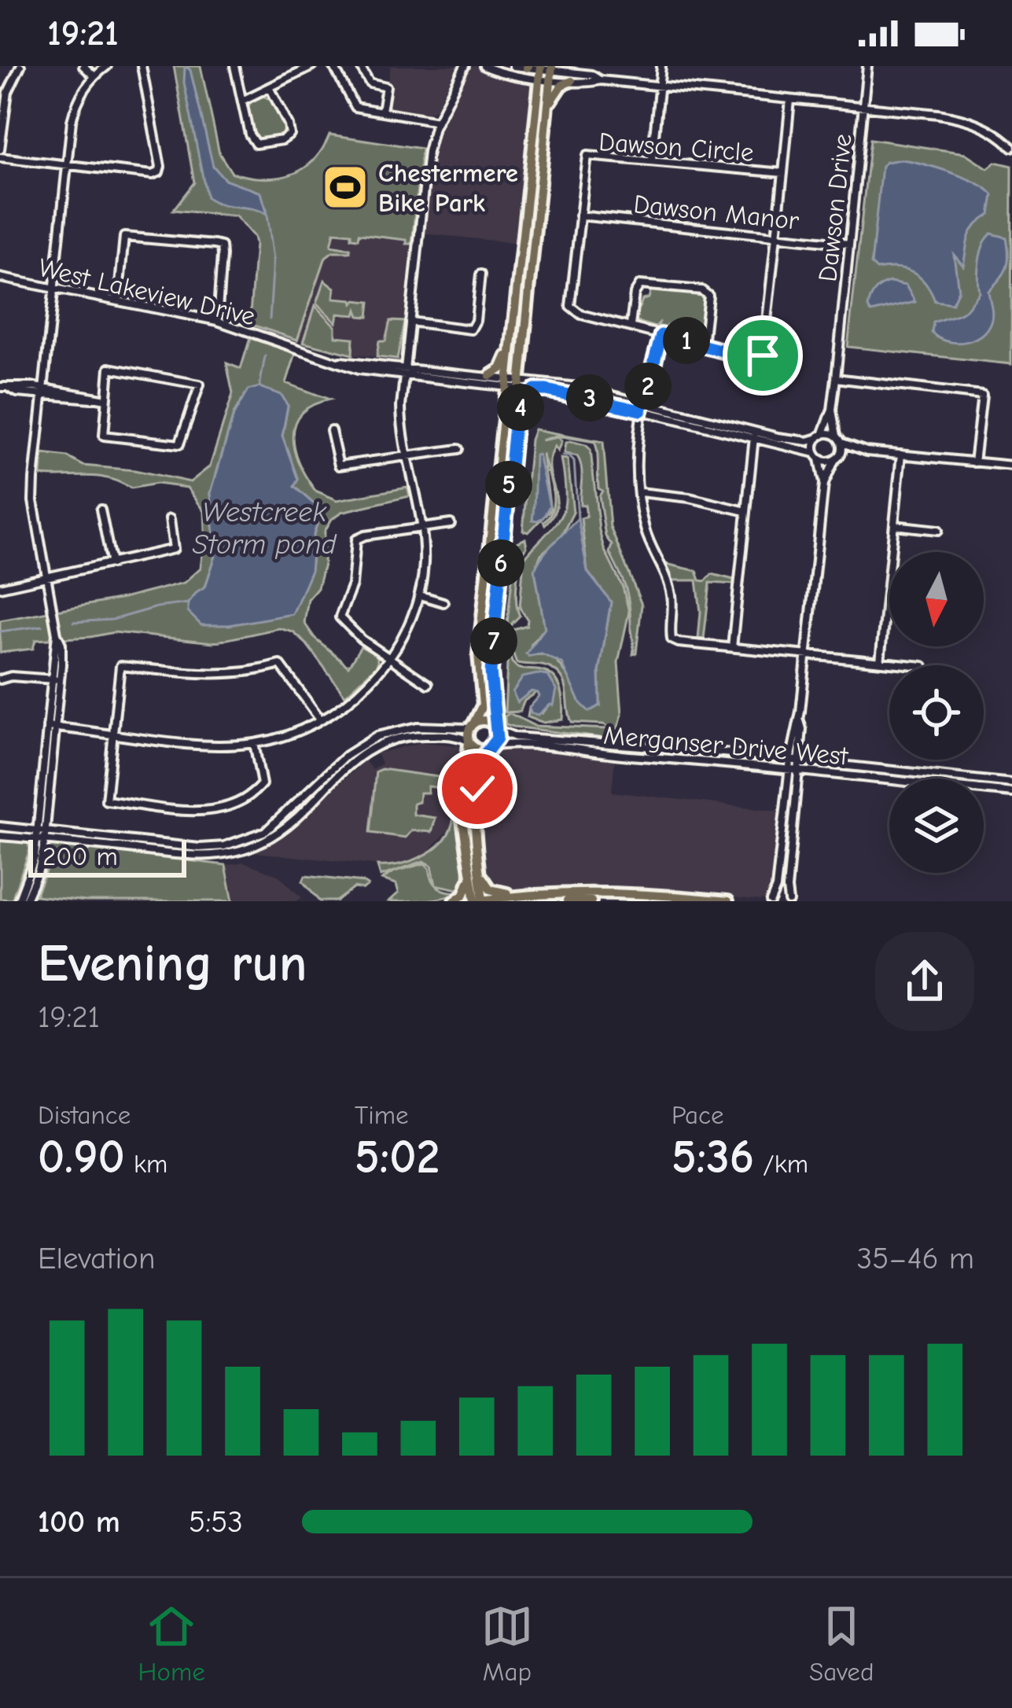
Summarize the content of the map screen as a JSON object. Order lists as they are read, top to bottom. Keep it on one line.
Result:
{"streets":{"street":["Dawson Circle","Dawson Drive","Dawson Manor","West Lakeview Drive","Merganser Drive West"]},"crossings":[["Dawson Circle","Dawson Manor"],["Dawson Drive","Dawson Manor"],["Dawson Drive","West Lakeview Drive"]],"water":["Westcreek Storm pond"],"places":{"sports":["Chestermere Bike Park"]},"scale_bar":"200 m","north":"bottom","page":{"status":"19:21","pins":["1","2","3","4","5","6","7"],"scale":"200 m","heading":["Evening run","19:21"],"stats":[["Distance","0.90 km"],["Time","5:02"],["Pace","5:36 /km"]],"chart":["Elevation","35–46 m"],"list":[{"name":"100 m","note":"5:53"}],"tabs":["Home","Map","Saved"]}}
